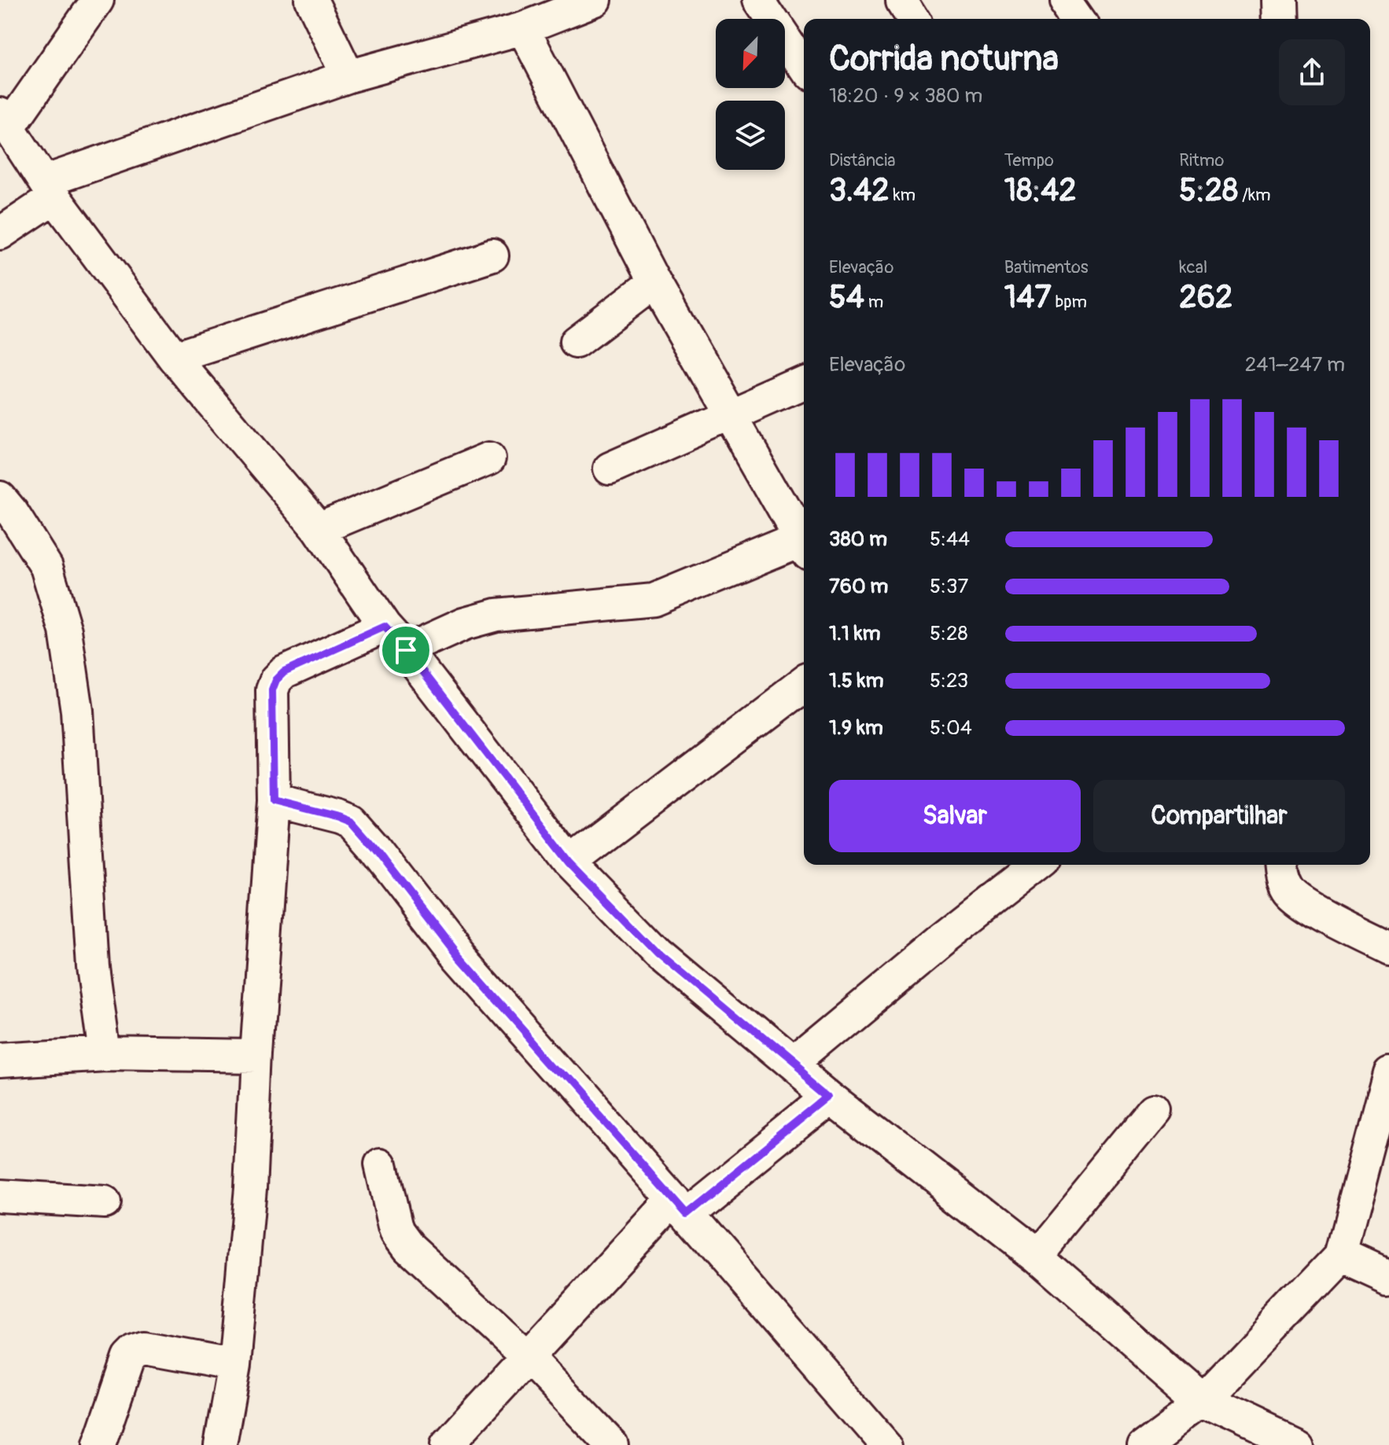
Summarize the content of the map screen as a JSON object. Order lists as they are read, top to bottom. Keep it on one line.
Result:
{"north":"bottom left","page":{"heading":["Corrida noturna","18:20 · 9 × 380 m"],"stats":[["Distância","3.42 km"],["Tempo","18:42"],["Ritmo","5:28 /km"],["Elevação","54 m"],["Batimentos","147 bpm"],["kcal","262"]],"chart":["Elevação","241–247 m"],"list":[{"name":"380 m","note":"5:44"},{"name":"760 m","note":"5:37"},{"name":"1.1 km","note":"5:28"},{"name":"1.5 km","note":"5:23"},{"name":"1.9 km","note":"5:04"}],"buttons":["Salvar","Compartilhar"]}}
